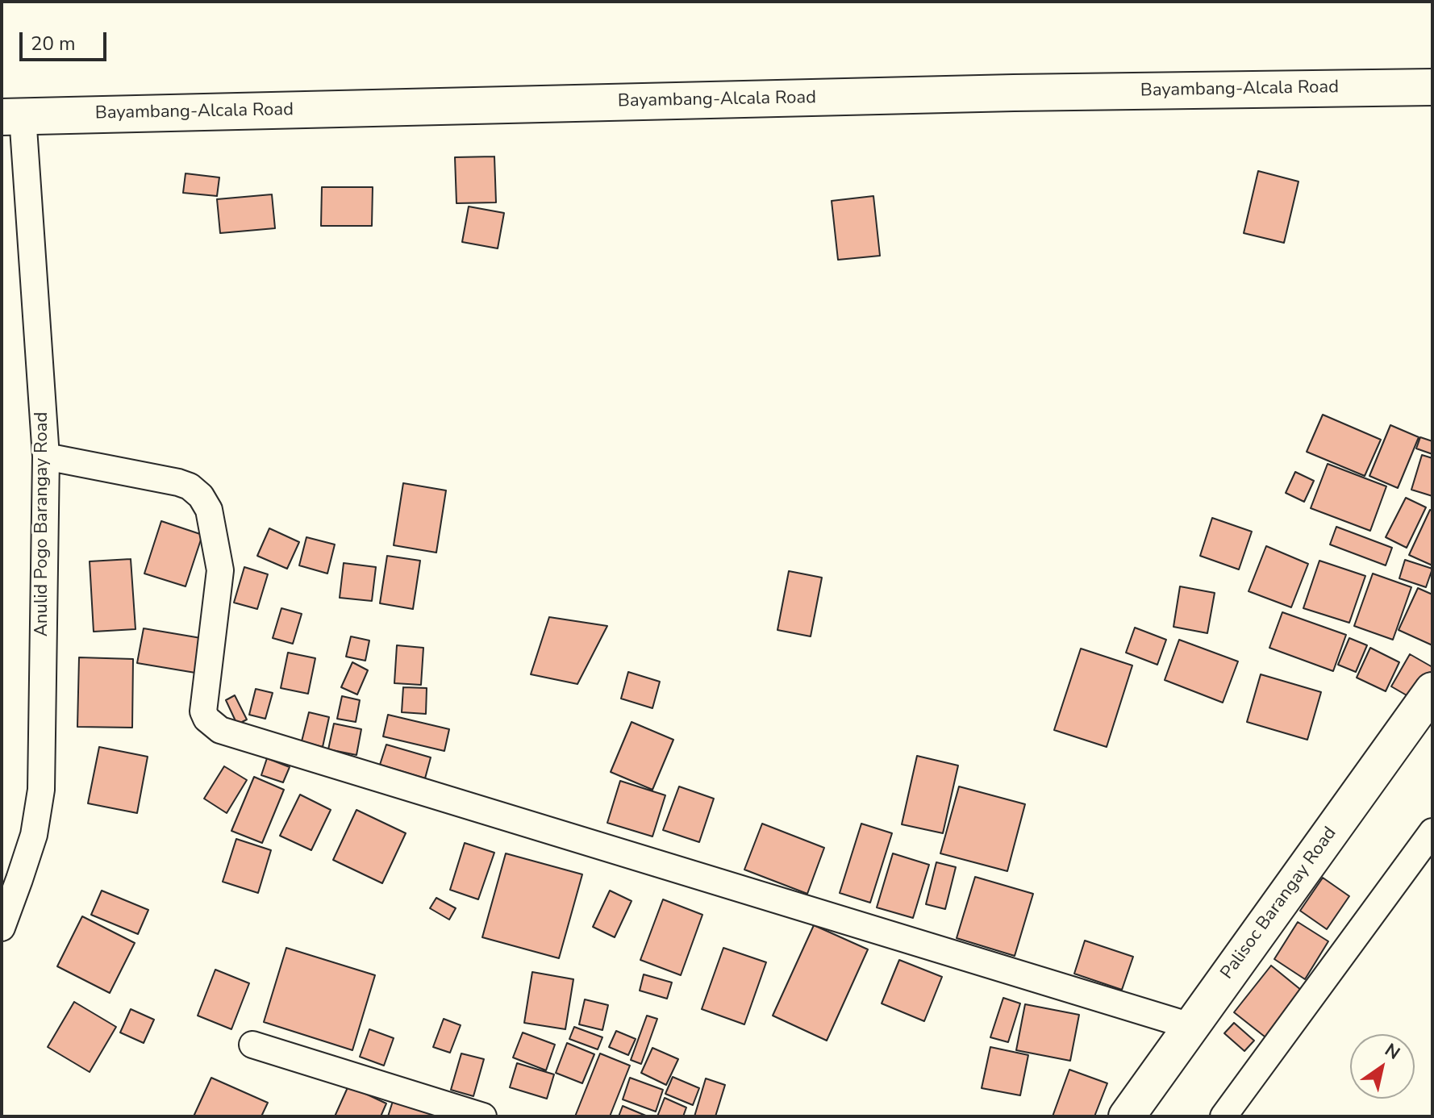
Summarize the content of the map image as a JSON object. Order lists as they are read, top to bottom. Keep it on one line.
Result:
{"streets":{"main road":["Bayambang-Alcala Road","Palisoc Barangay Road"],"street":["Anulid Pogo Barangay Road"]},"crossings":[["Bayambang-Alcala Road","Anulid Pogo Barangay Road"]],"scale_bar":"20 m","north":"top right"}
